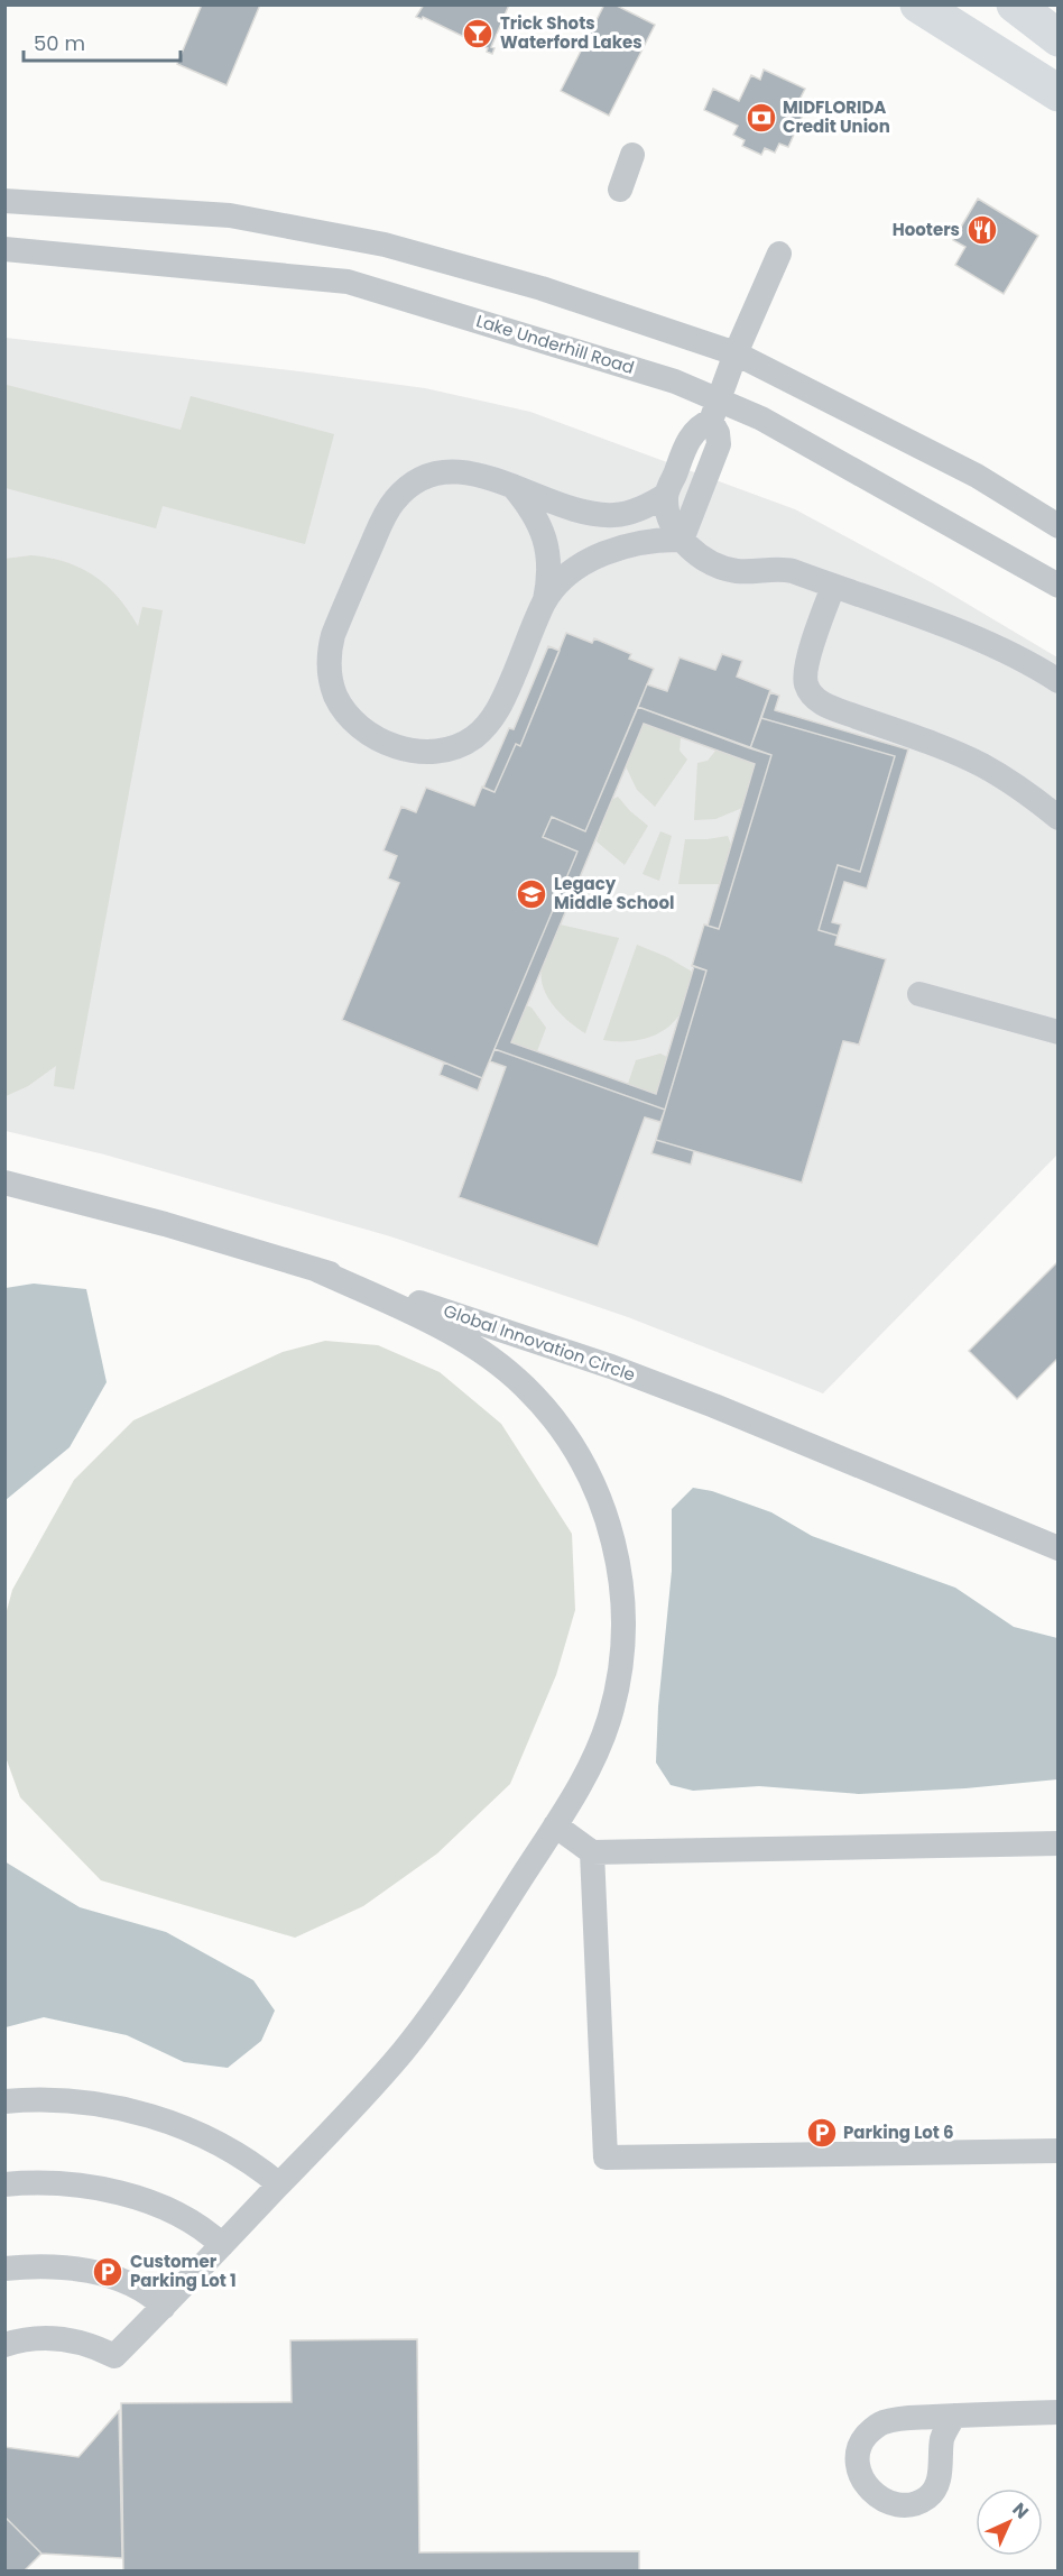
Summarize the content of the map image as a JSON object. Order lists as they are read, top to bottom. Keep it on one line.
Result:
{"streets":{"street":["Lake Underhill Road","Global Innovation Circle"]},"places":{"bar":["Trick Shots Waterford Lakes"],"bank":["MIDFLORIDA Credit Union"],"restaurant":["Hooters"],"school or university":["Legacy Middle School"],"parking":["Parking Lot 6","Customer Parking Lot 1"]},"scale_bar":"50 m","north":"top right"}
